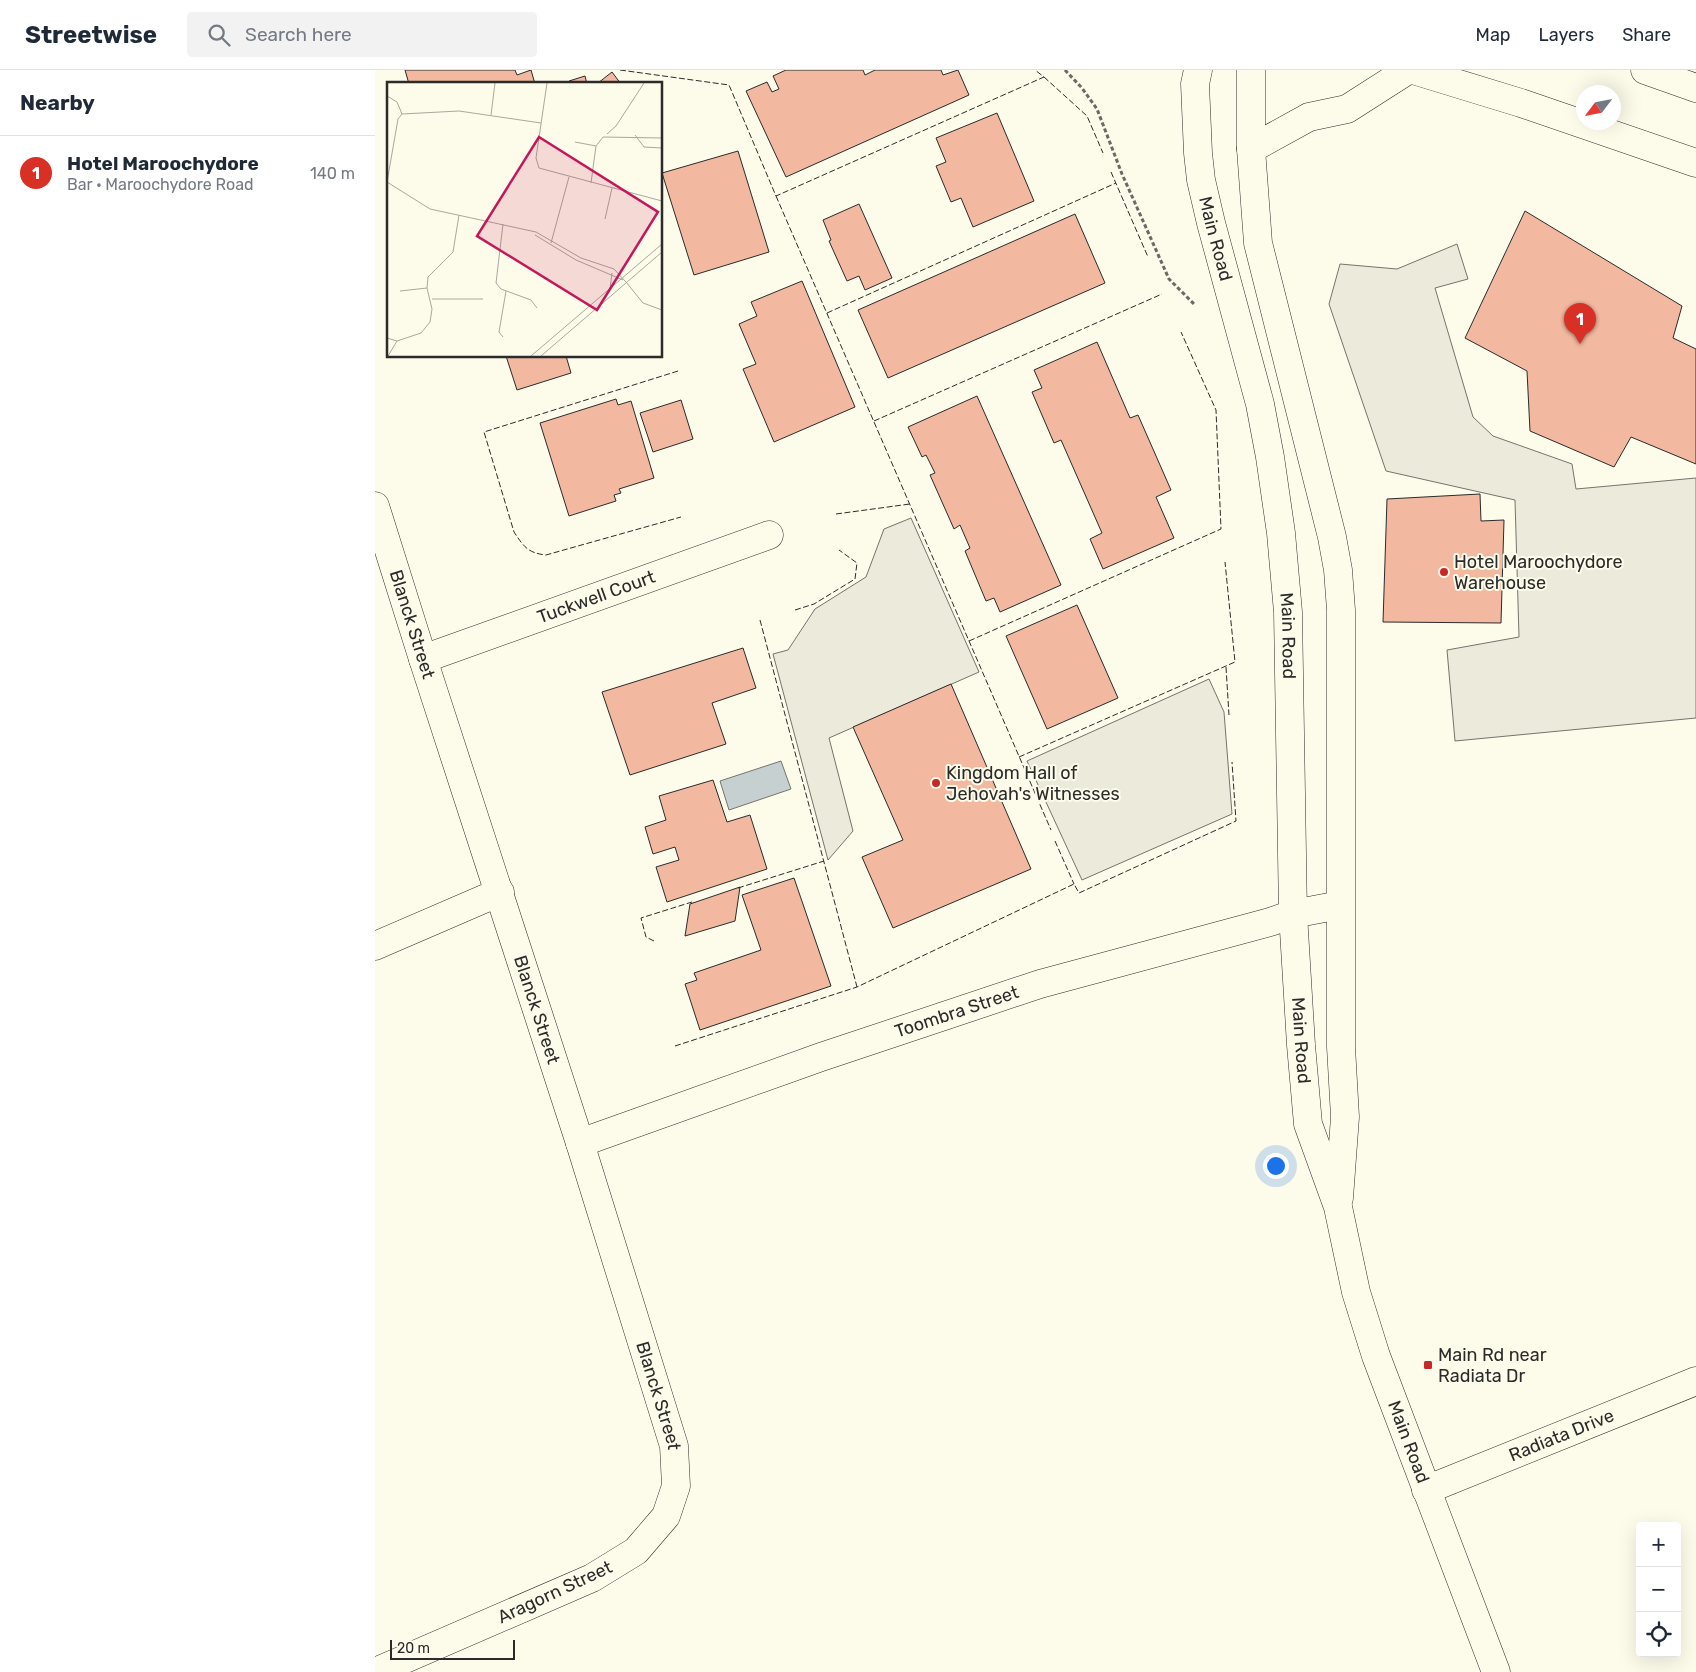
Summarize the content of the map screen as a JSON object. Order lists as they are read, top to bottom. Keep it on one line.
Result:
{"streets":{"main road":["Main Road","Tuckwell Court","Blanck Street","Toombra Street","Radiata Drive","Aragorn Street"]},"crossings":[["Main Road","Toombra Street"],["Main Road","Radiata Drive"],["Tuckwell Court","Blanck Street"],["Blanck Street","Toombra Street"],["Blanck Street","Aragorn Street"]],"places":{"other":["Hotel Maroochydore Warehouse","Kingdom Hall of Jehovah's Witnesses"],"transit":["Main Rd near Radiata Dr"]},"scale_bar":"20 m","north":"bottom left","page":{"header":"Streetwise","search":"Search here","nav":["Map","Layers","Share"],"heading":"Nearby","list":[{"mark":"1","name":"Hotel Maroochydore","note":"Bar · Maroochydore Road","value":"140 m"}],"pins":"1","map_buttons":["+","−"],"scale":"20 m"}}
